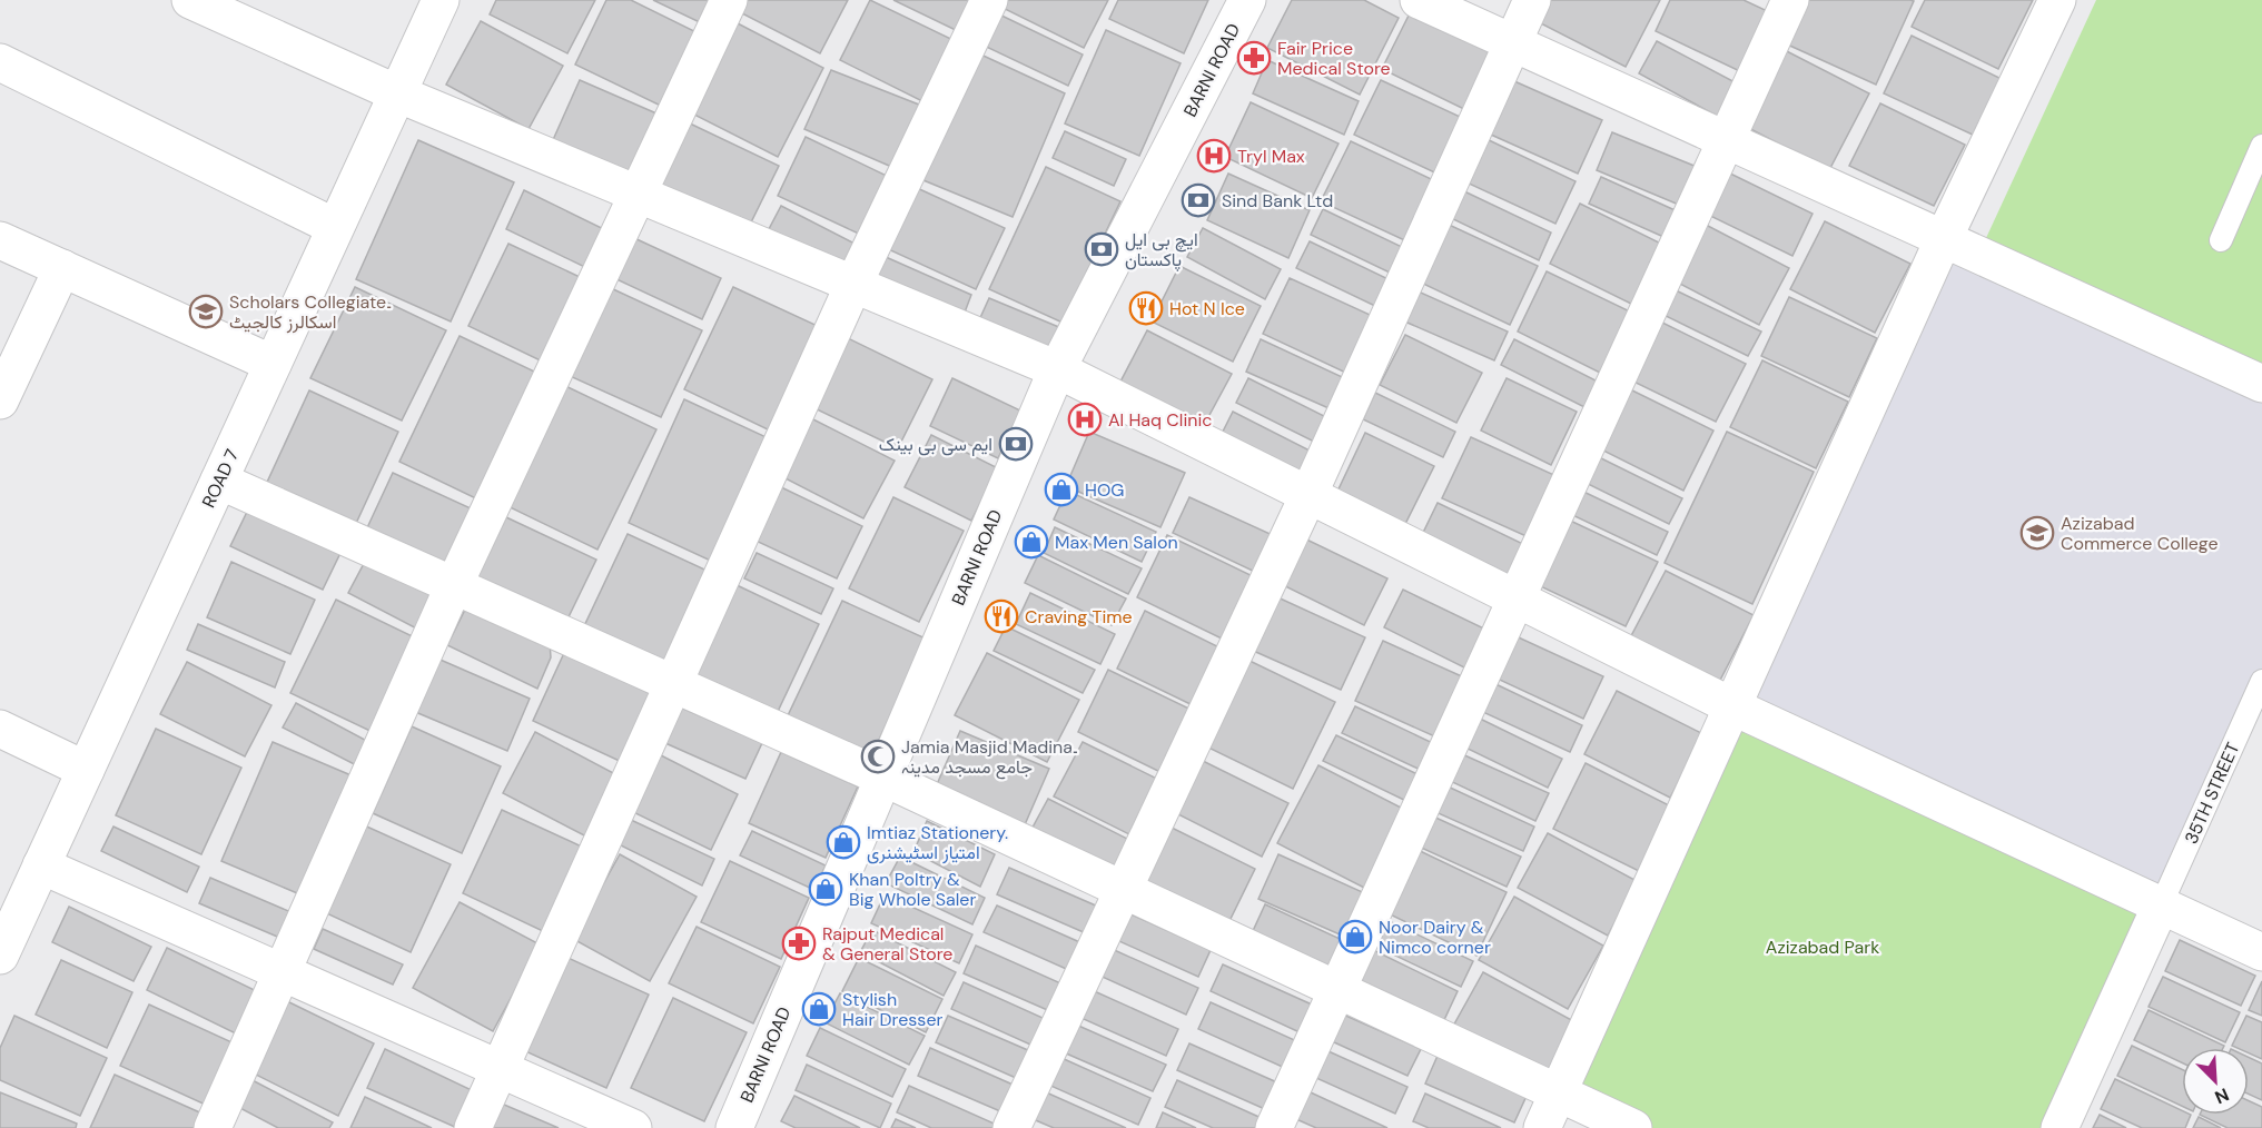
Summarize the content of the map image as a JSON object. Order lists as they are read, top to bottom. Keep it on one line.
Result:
{"streets":{"street":["BARNI ROAD","ROAD 7"],"lane":["35TH STREET"]},"parks":["Azizabad Park"],"places":{"pharmacy":["Fair Price Medical Store","Rajput Medical & General Store"],"hospital":["Tryl Max","Al Haq Clinic"],"bank":["Sind Bank Ltd","ایچ بی ایل پاکستان","ایم سی بی بینک"],"restaurant":["Hot N Ice","Craving Time"],"school or university":["Scholars Collegiate۔ اسکالرز کالجیٹ","Azizabad Commerce College"],"shop":["HOG","Max Men Salon","Imtiaz Stationery. امتیاز اسٹیشنری","Khan Poltry & Big Whole Saler","Noor Dairy & Nimco corner","Stylish Hair Dresser"],"mosque":["Jamia Masjid Madina۔ جامع مسجد مدینہ"]},"north":"bottom right"}
